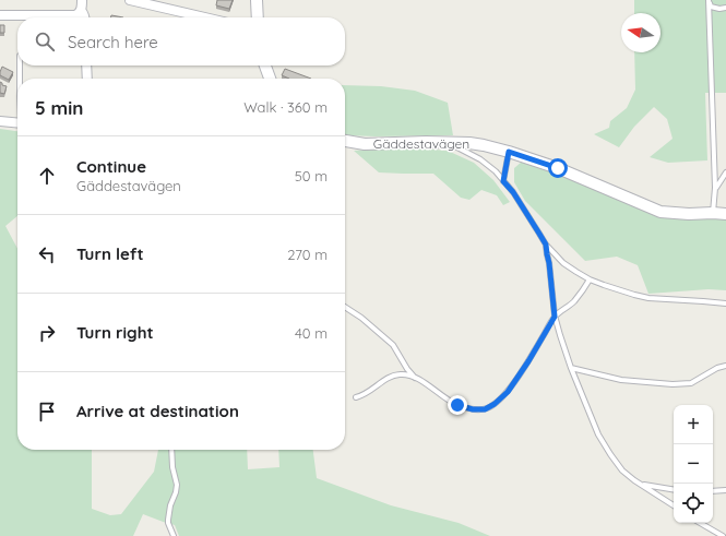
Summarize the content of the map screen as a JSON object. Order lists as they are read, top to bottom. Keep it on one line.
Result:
{"streets":{"street":["Gäddestavägen"]},"north":"left","page":{"search":"Search here","heading":["5 min","Walk · 360 m"],"list":[["Continue","Gäddestavägen","50 m"],["Turn left","270 m"],["Turn right","40 m"],"Arrive at destination"],"map_buttons":["+","−"]}}
